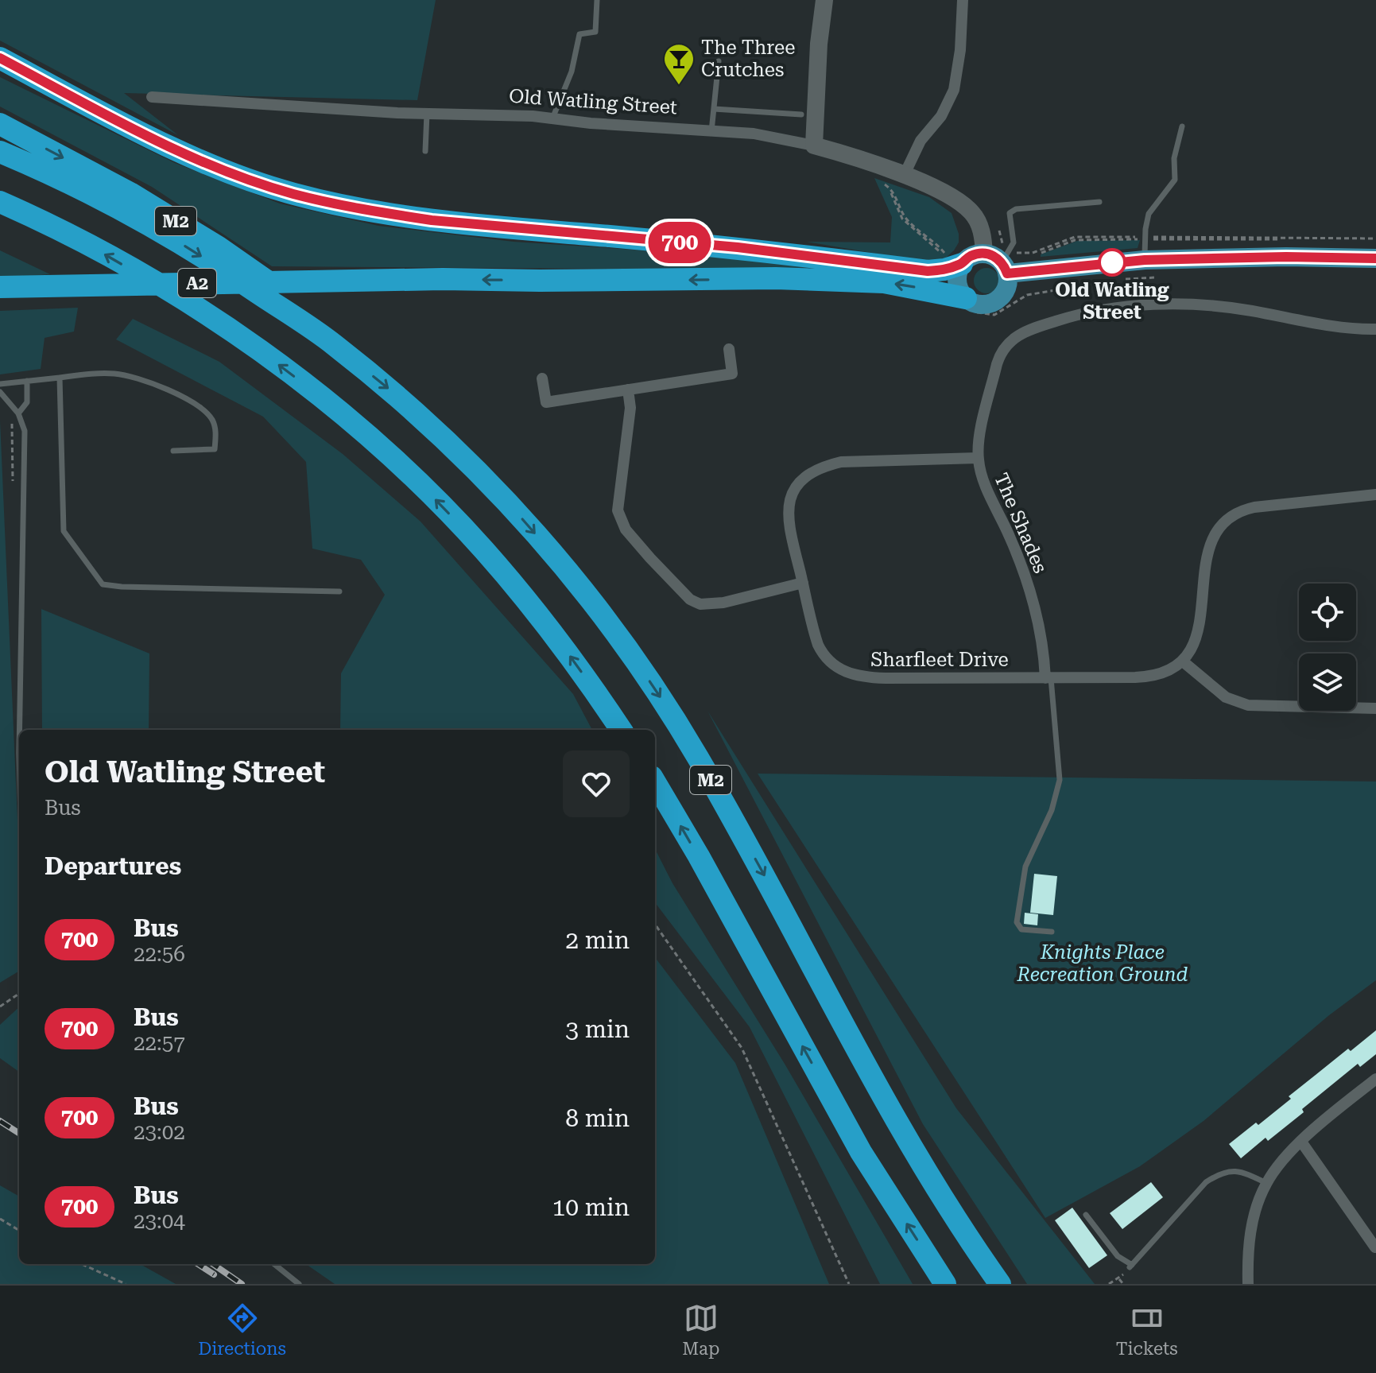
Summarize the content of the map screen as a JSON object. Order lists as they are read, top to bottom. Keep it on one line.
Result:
{"streets":{"highway":["M2","A2"],"street":["Old Watling Street","The Shades","Sharfleet Drive"]},"crossings":[["The Shades","Sharfleet Drive"]],"parks":["Knights Place Recreation Ground"],"places":{"bar":["The Three Crutches"],"other":["Old Watling Street"]},"lines":["bus line 700"],"page":{"on_map":"700","heading":[["Old Watling Street","Bus"],"Departures"],"list":[{"mark":"700","name":"Bus","note":"22:56","value":"2 min"},{"mark":"700","name":"Bus","note":"22:57","value":"3 min"},{"mark":"700","name":"Bus","note":"23:02","value":"8 min"},{"mark":"700","name":"Bus","note":"23:04","value":"10 min"}],"tabs":["Directions","Map","Tickets"]}}
